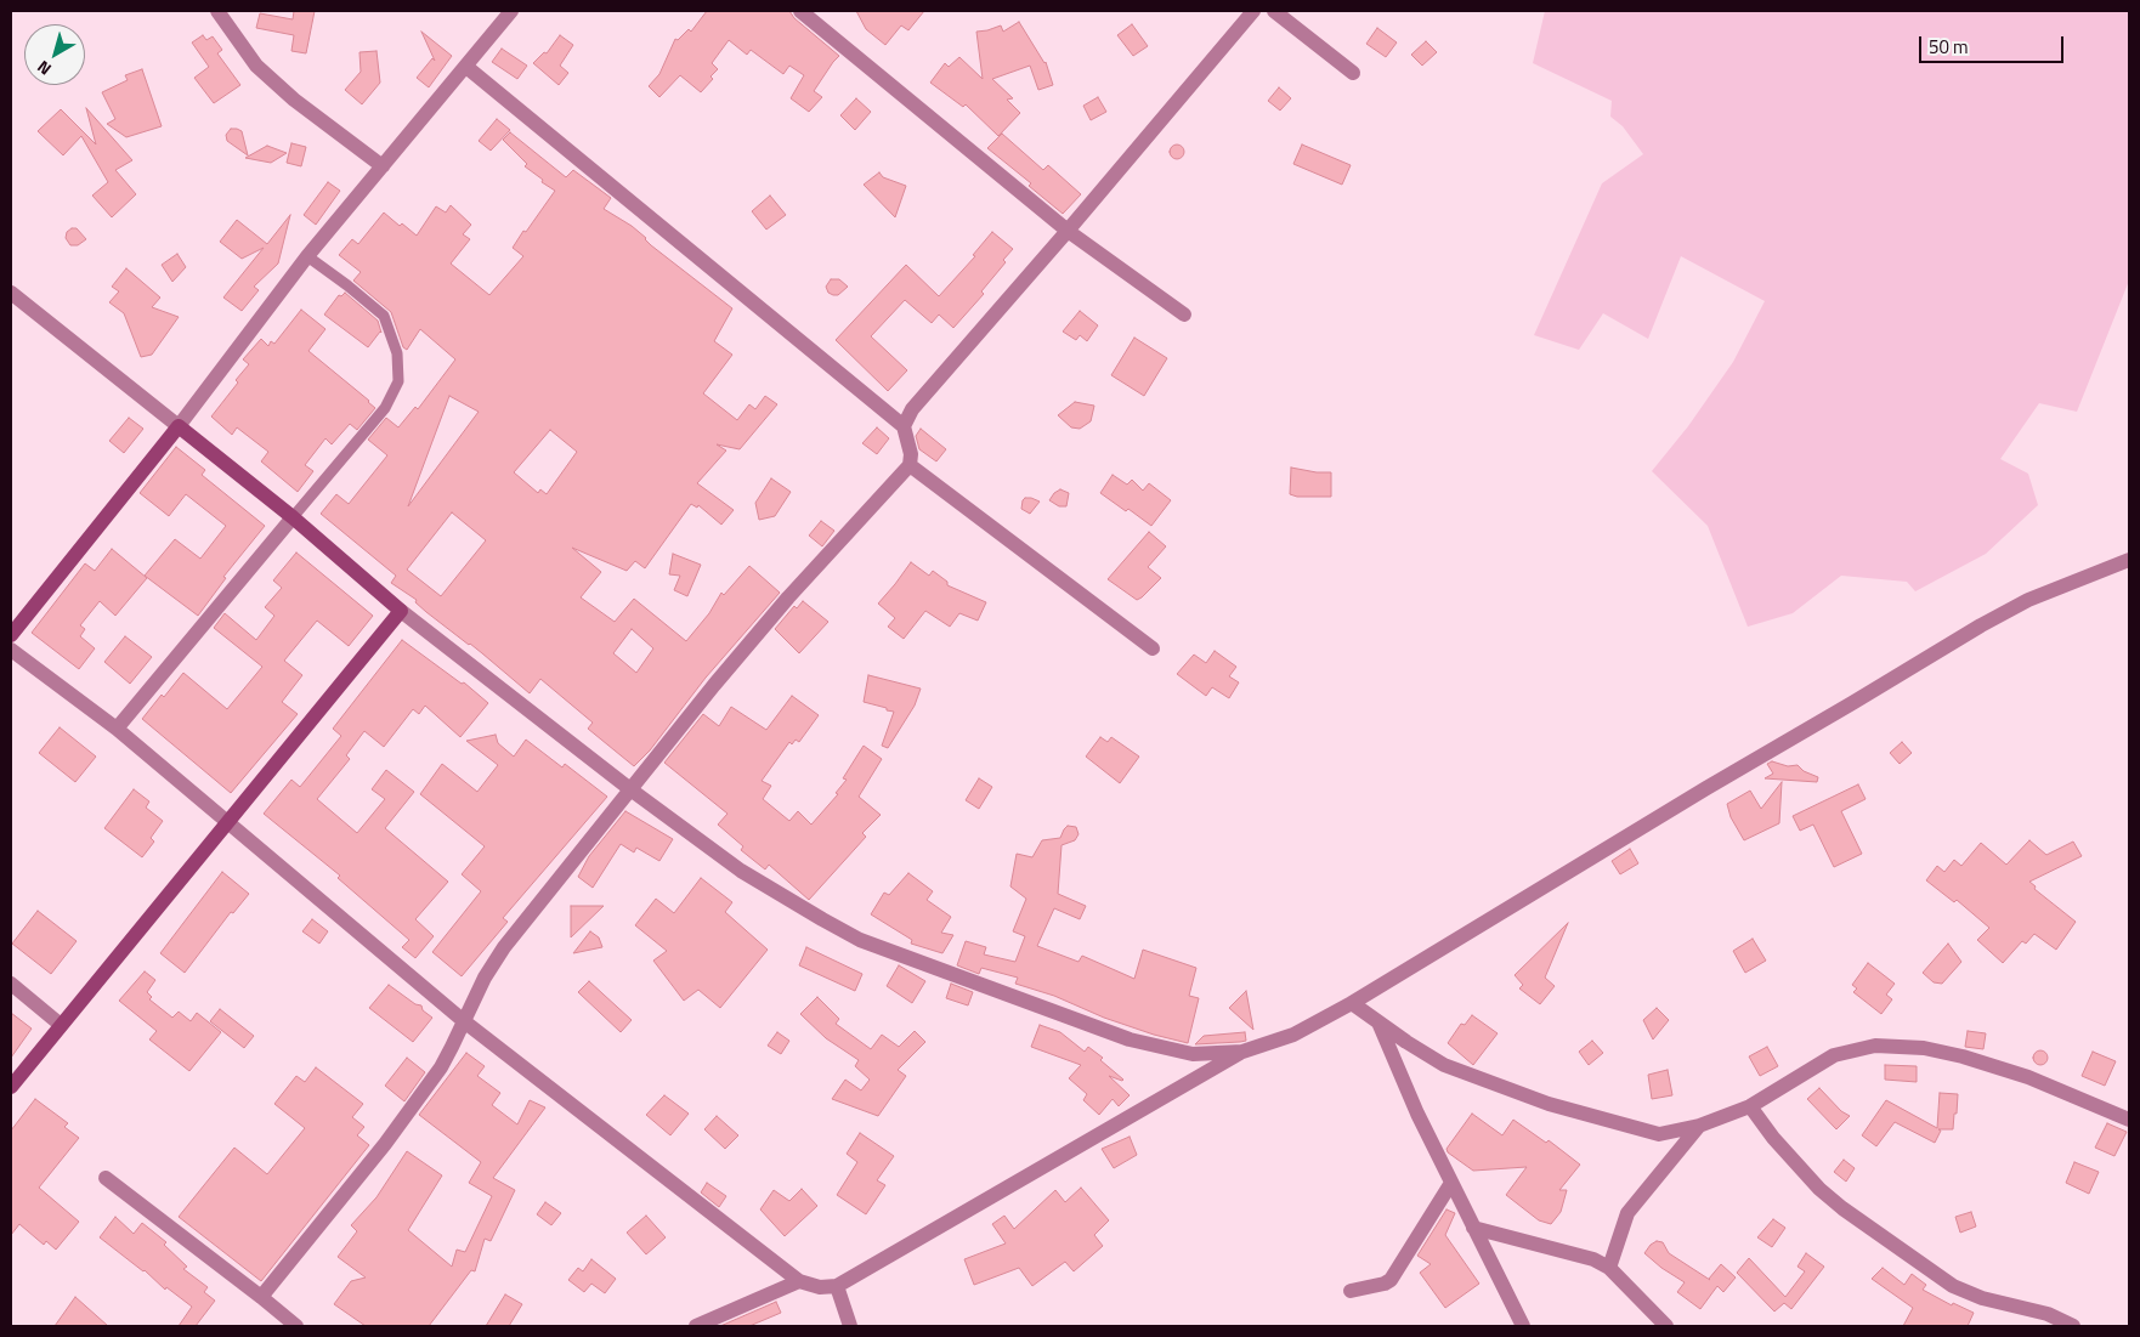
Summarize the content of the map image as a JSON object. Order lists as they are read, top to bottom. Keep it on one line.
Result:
{"scale_bar":"50 m","north":"bottom left"}
